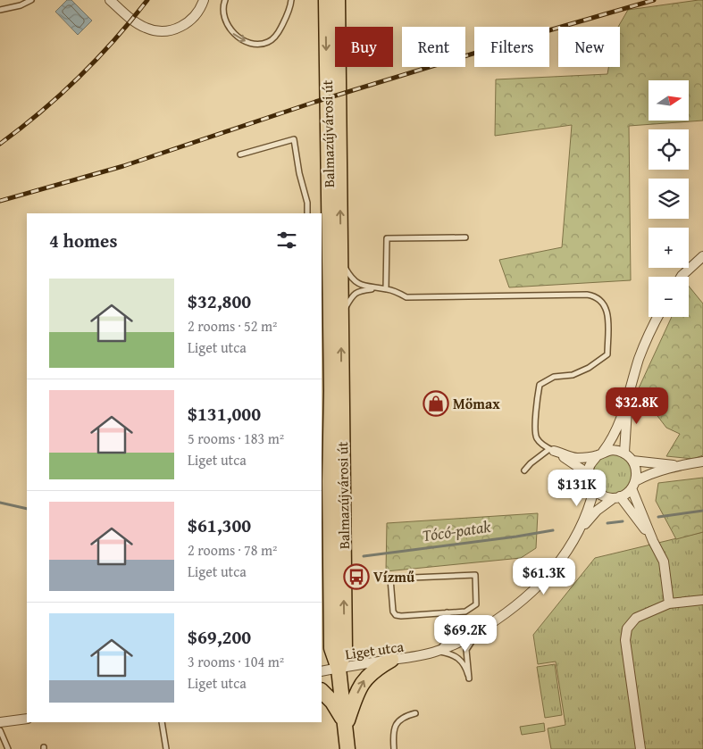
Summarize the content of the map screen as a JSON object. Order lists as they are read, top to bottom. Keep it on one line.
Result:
{"streets":{"main road":["Balmazújvárosi út"],"street":["Liget utca"]},"crossings":[["Balmazújvárosi út","Liget utca"]],"water":["Tócó-patak"],"places":{"shop":["Mömax"],"bus stop":["Vízmű"]},"north":"right","page":{"chip":["Buy","Rent","Filters","New"],"map_buttons":["+","−"],"heading":"4 homes","list":[{"name":"$32,800","note":"2 rooms · 52 m² · Liget utca"},{"name":"$131,000","note":"5 rooms · 183 m² · Liget utca"},{"name":"$61,300","note":"2 rooms · 78 m² · Liget utca"},{"name":"$69,200","note":"3 rooms · 104 m² · Liget utca"}],"price":["$32.8K","$131K","$61.3K","$69.2K"]}}
